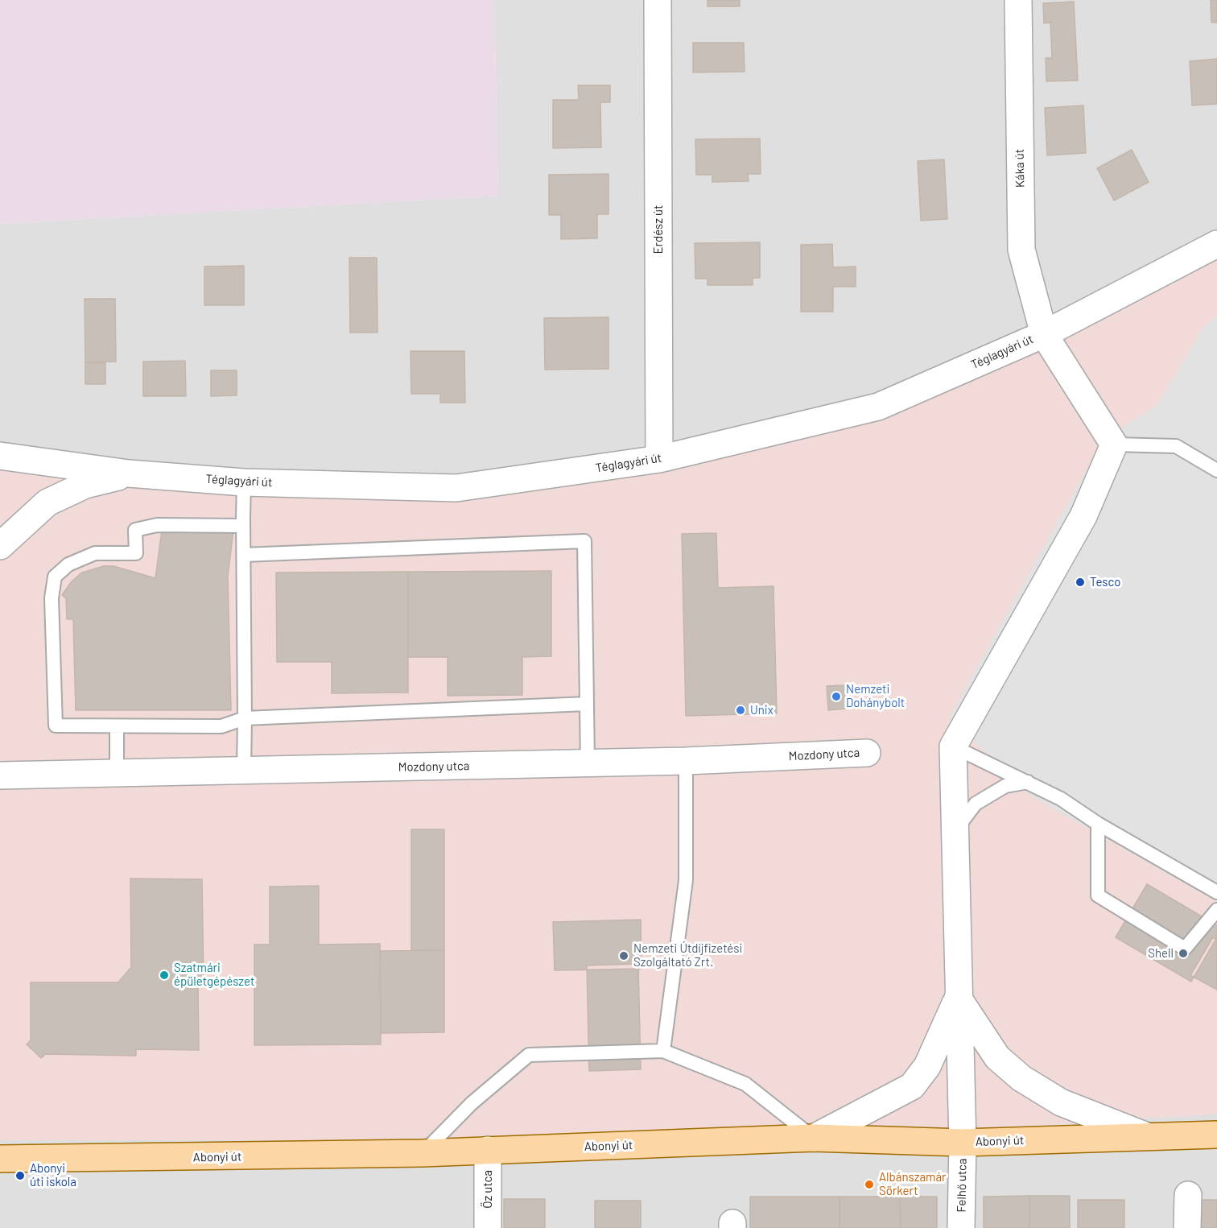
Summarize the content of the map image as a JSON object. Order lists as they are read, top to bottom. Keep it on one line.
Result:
{"streets":{"main road":["Abonyi út"],"street":["Káka út","Erdész út","Téglagyári út","Mozdony utca","Felhő utca","Őz utca"]},"crossings":[["Káka út","Téglagyári út"],["Erdész út","Téglagyári út"],["Abonyi út","Felhő utca"],["Abonyi út","Őz utca"]],"places":["Tesco","Nemzeti Dohánybolt","Unix","Shell","Nemzeti Útdíjfizetési Szolgáltató Zrt.","Szatmári épületgépészet","Abonyi úti iskola","Albánszamár Sörkert"]}
